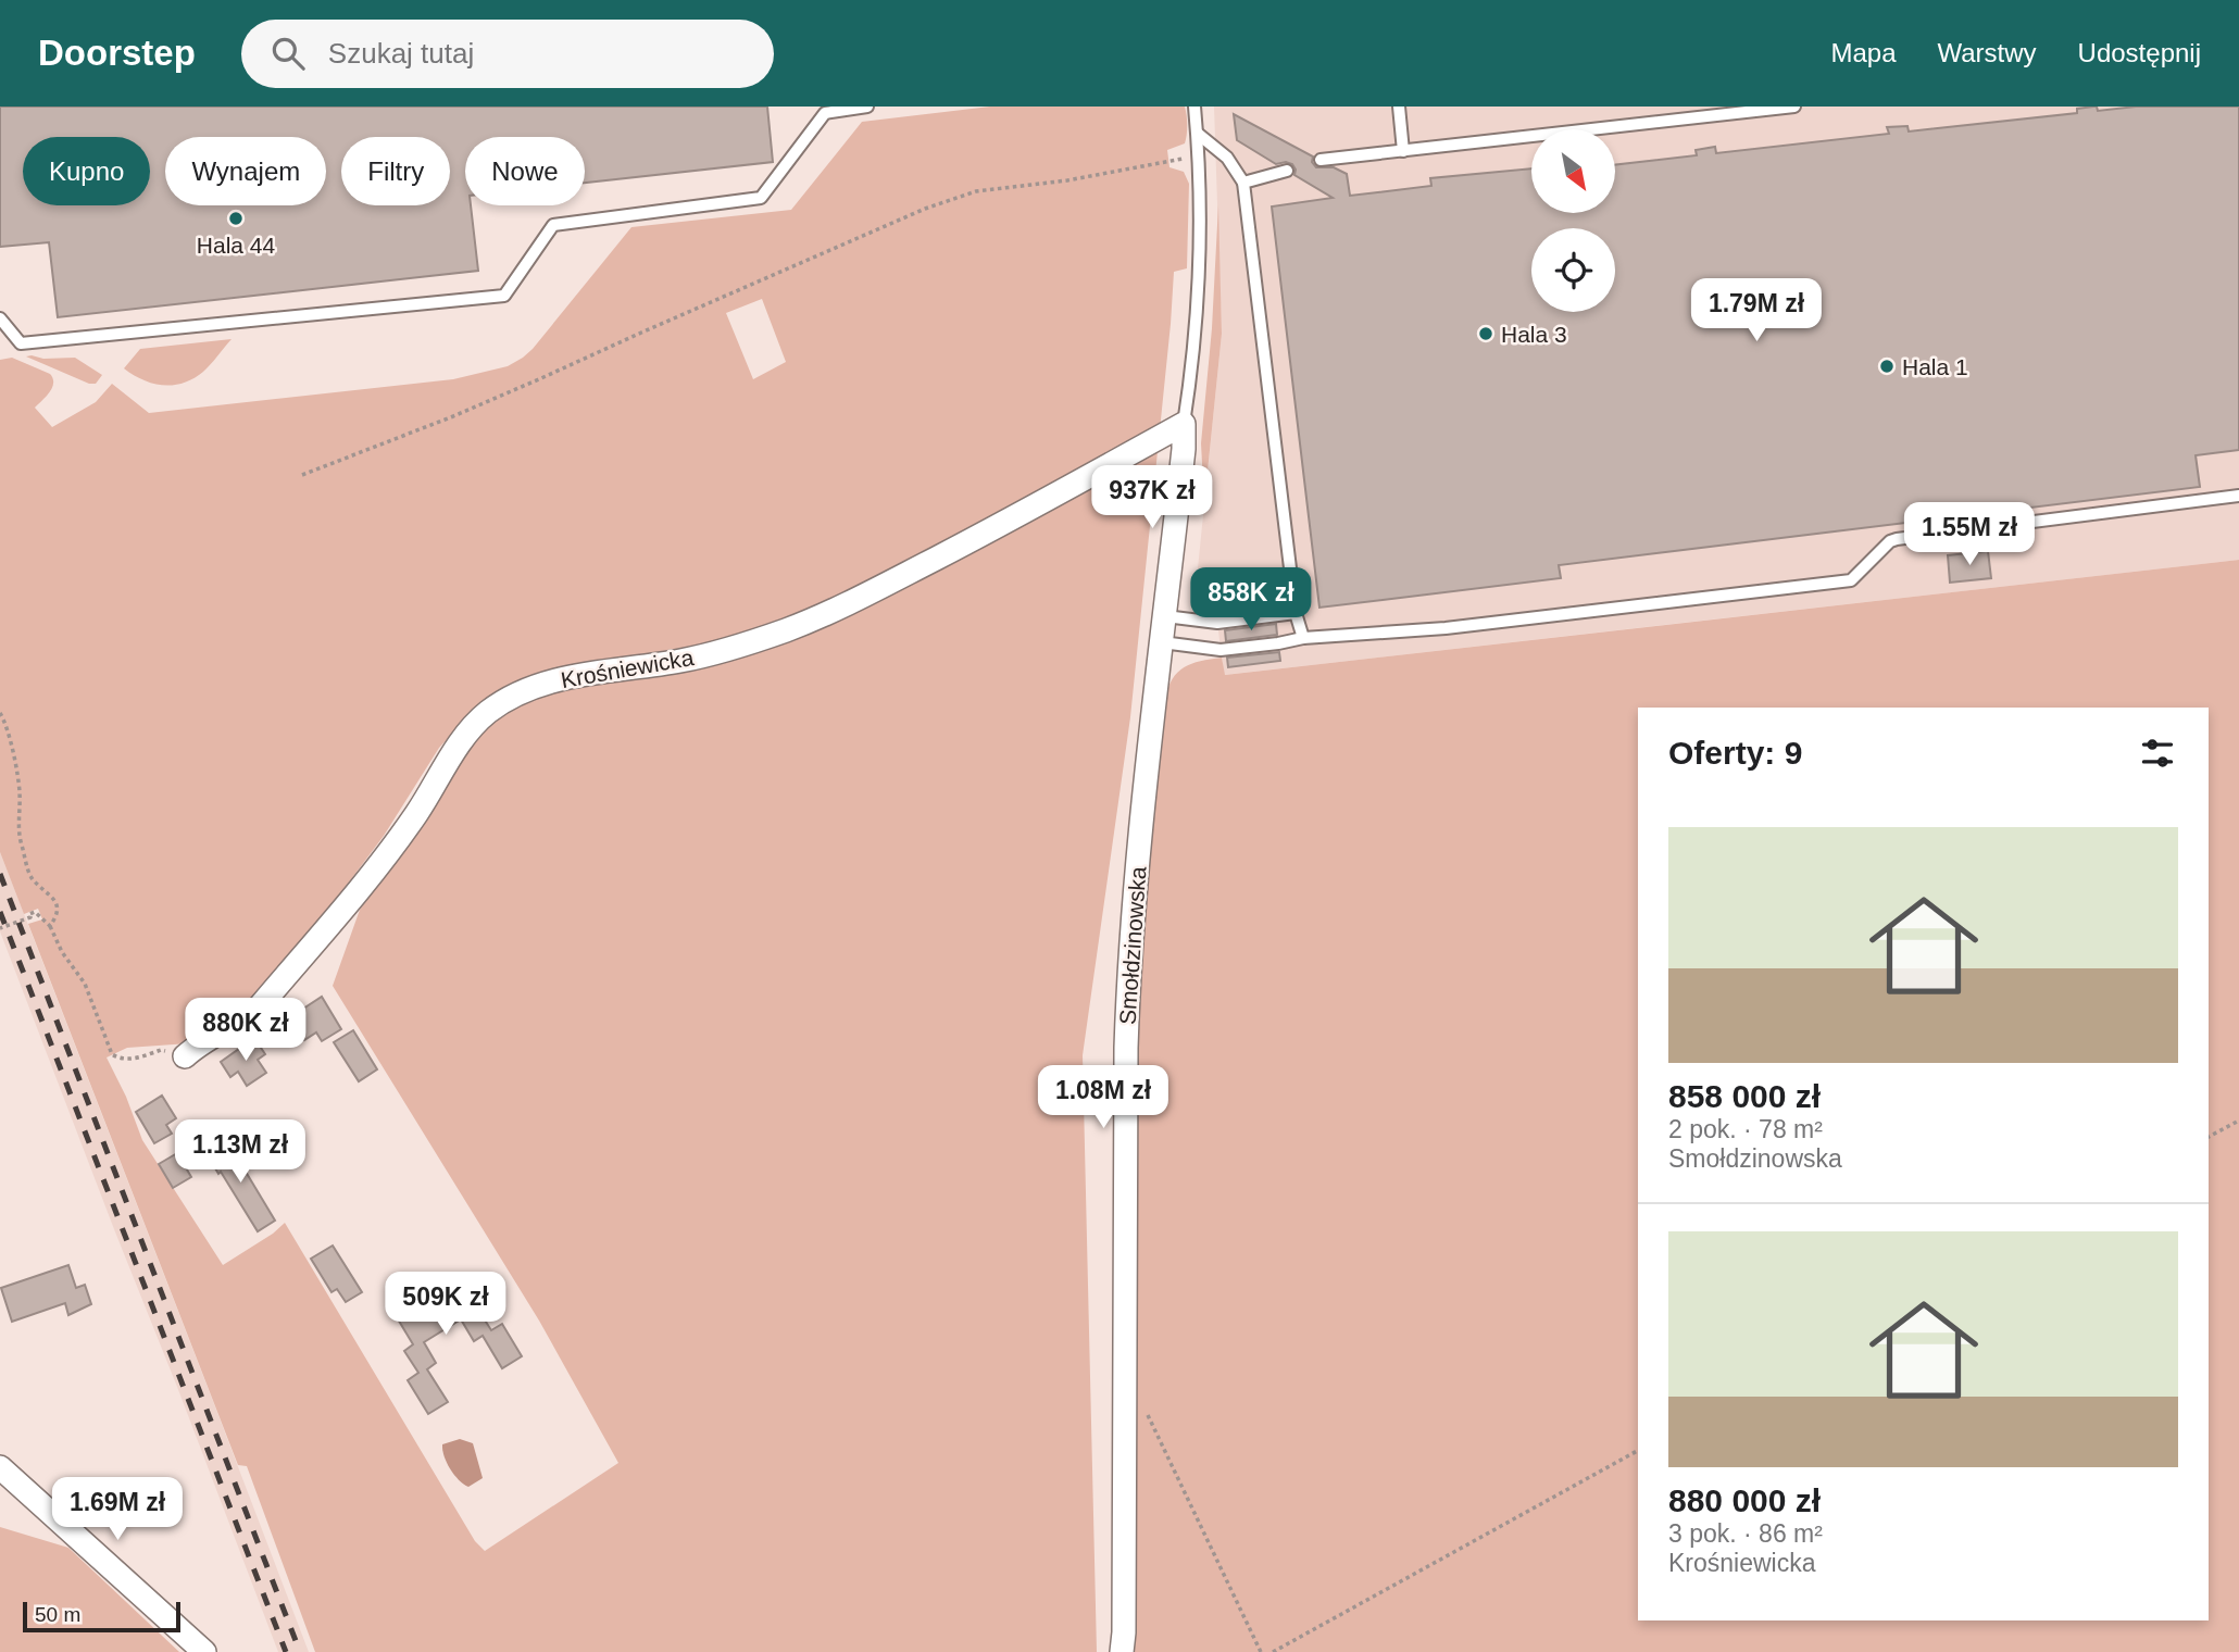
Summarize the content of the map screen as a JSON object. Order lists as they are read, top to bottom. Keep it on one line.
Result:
{"streets":{"street":["Krośniewicka","Smołdzinowska"]},"crossings":[["Krośniewicka","Smołdzinowska"]],"places":["Hala 44","Hala 3","Hala 1"],"scale_bar":"50 m","north":"bottom right","page":{"header":"Doorstep","search":"Szukaj tutaj","nav":["Mapa","Warstwy","Udostępnij"],"chip":["Kupno","Wynajem","Filtry","Nowe"],"price":["1.79M zł","937K zł","1.55M zł","858K zł","880K zł","1.08M zł","1.13M zł","509K zł","1.69M zł"],"heading":"Oferty: 9","list":[{"name":"858 000 zł","note":"2 pok. · 78 m² · Smołdzinowska"},{"name":"880 000 zł","note":"3 pok. · 86 m² · Krośniewicka"}],"scale":"50 m"}}
